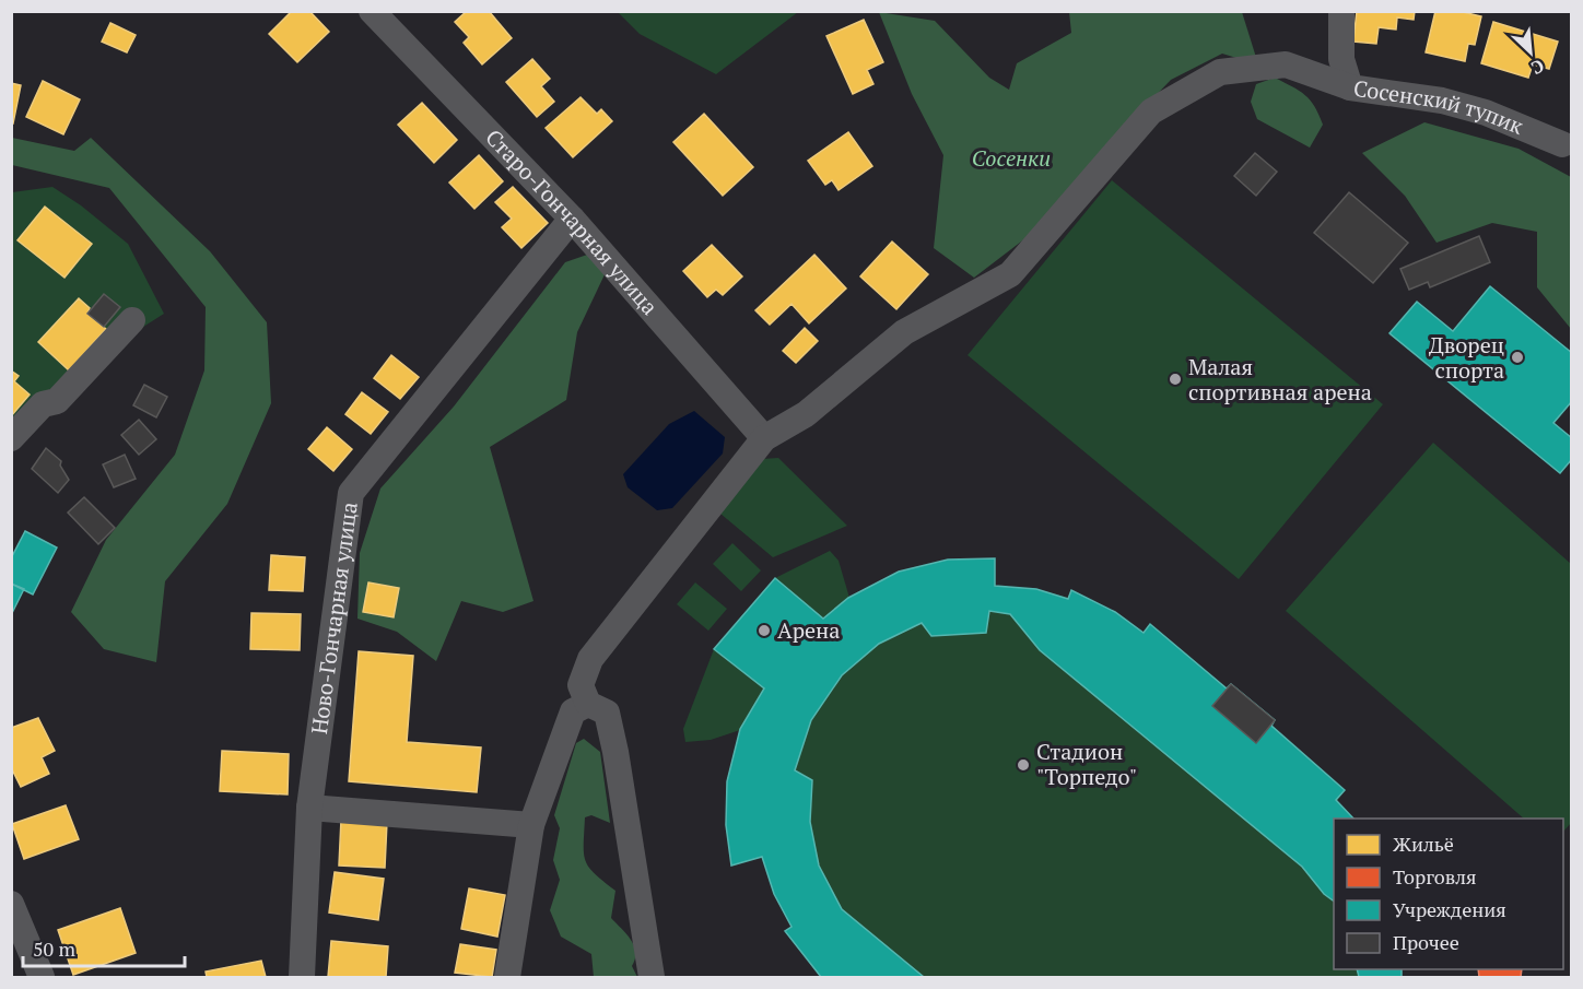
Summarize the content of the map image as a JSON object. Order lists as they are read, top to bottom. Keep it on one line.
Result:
{"streets":{"street":["Сосенский тупик","Старо-Гончарная улица","Ново-Гончарная улица"]},"crossings":[["Старо-Гончарная улица","Ново-Гончарная улица"]],"parks":["Сосенки"],"places":["Дворец спорта","Малая спортивная арена","Арена","Стадион \"Торпедо\""],"legend":["Жильё","Торговля","Учреждения","Прочее"],"scale_bar":"50 m","north":"bottom right"}
